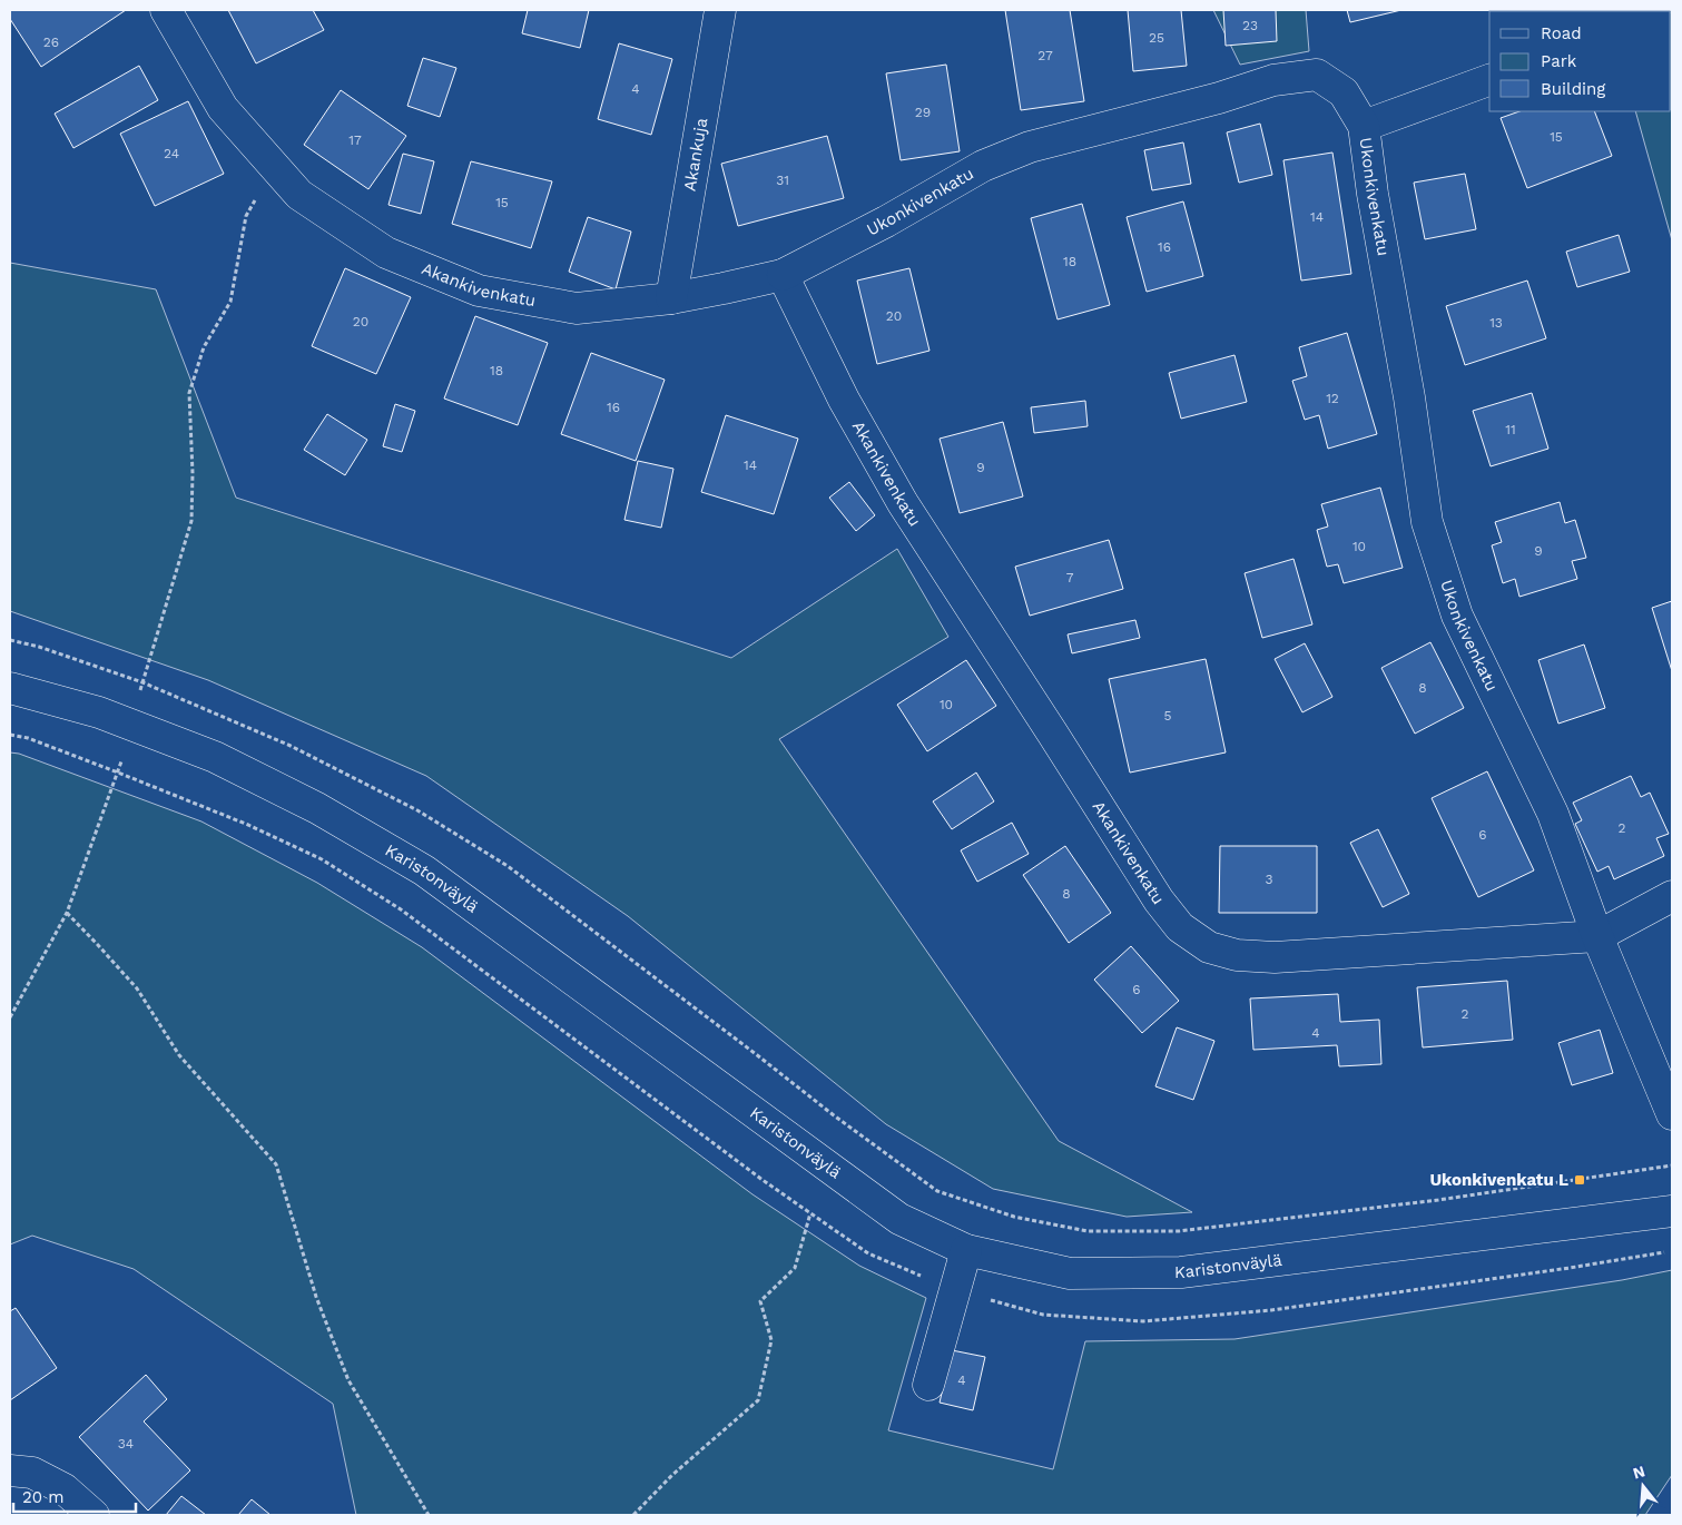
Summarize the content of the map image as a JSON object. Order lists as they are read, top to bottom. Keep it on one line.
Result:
{"streets":{"street":["Akankuja","Ukonkivenkatu","Akankivenkatu","Karistonväylä"]},"crossings":[["Akankuja","Akankivenkatu"],["Ukonkivenkatu","Akankivenkatu"]],"places":{"transit":["Ukonkivenkatu L"]},"house_numbers":["23","25","26","27","4","29","15","17","24","31","15","14","16","18","20","20","13","18","12","16","11","14","9","10","9","7","8","10","5","2","6","3","8","6","2","4","4","34"],"legend":["Road","Park","Building"],"scale_bar":"20 m","north":"top"}
